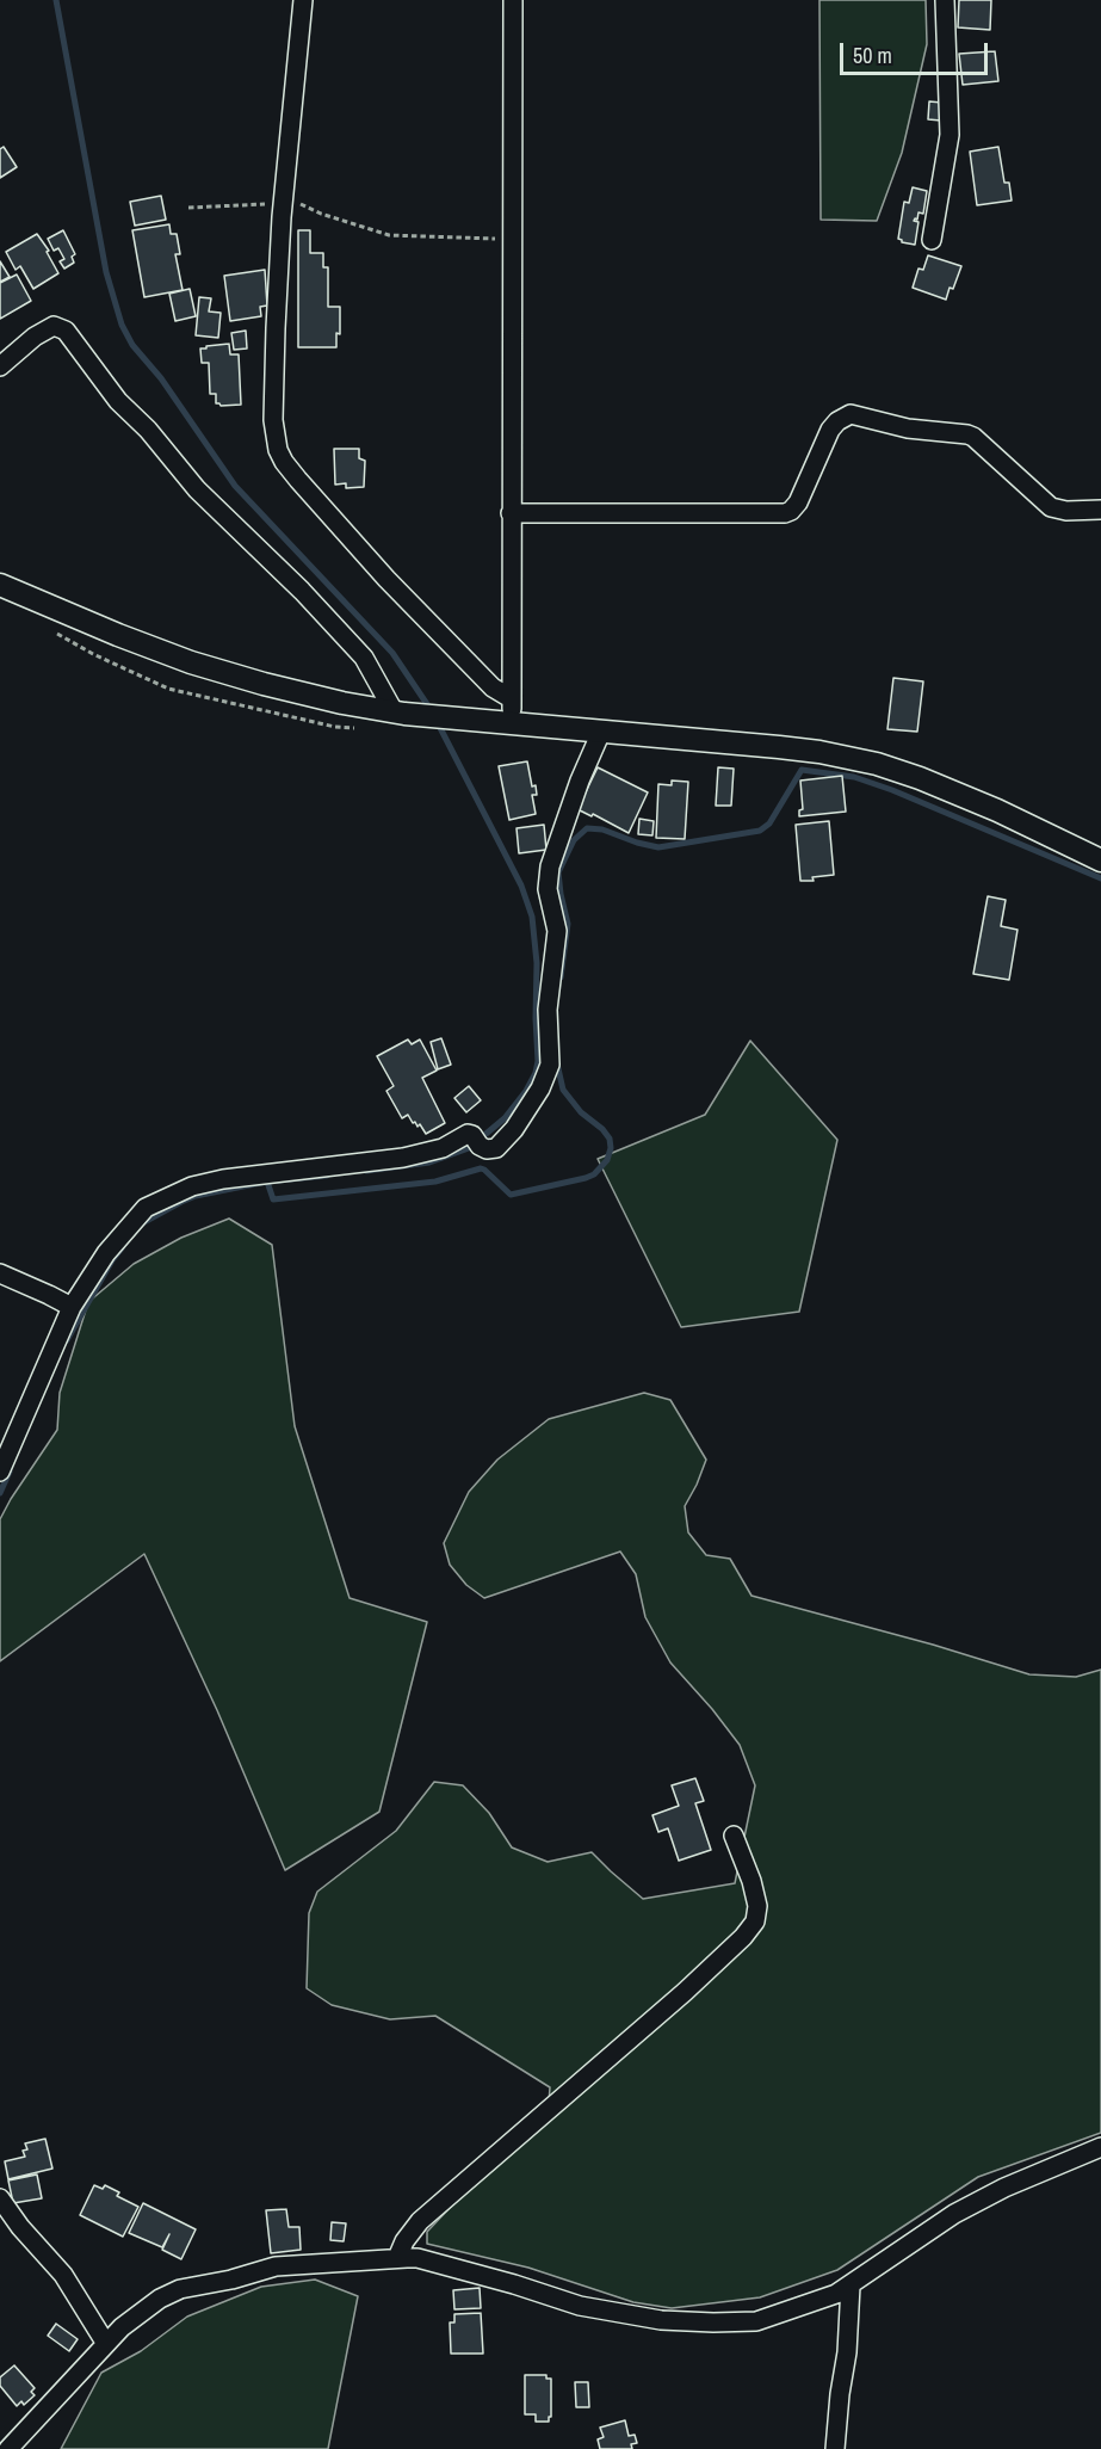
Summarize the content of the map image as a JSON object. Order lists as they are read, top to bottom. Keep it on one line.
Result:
{"scale_bar":"50 m"}
